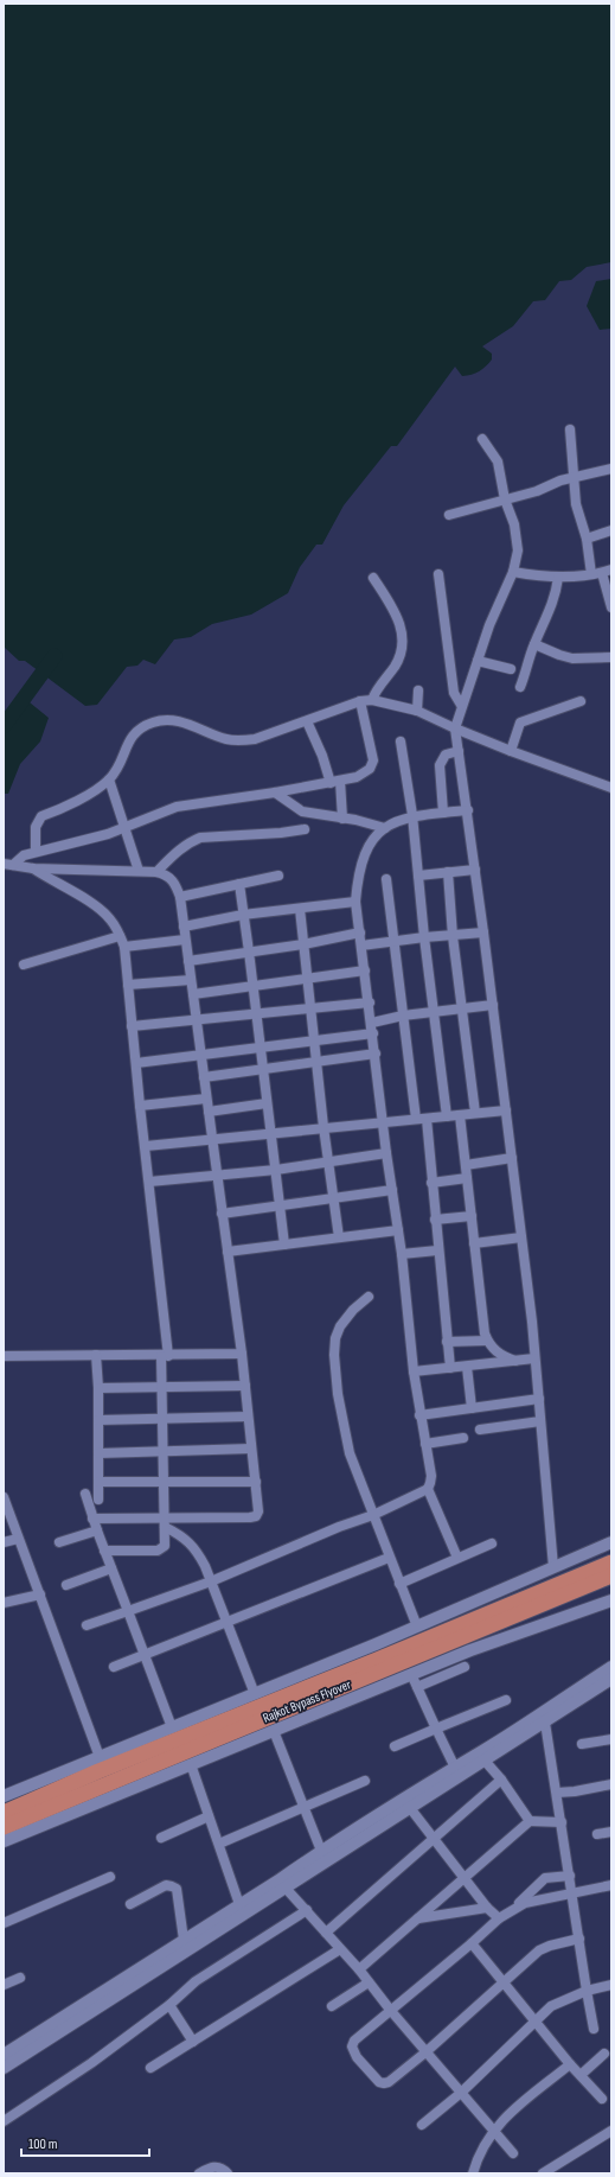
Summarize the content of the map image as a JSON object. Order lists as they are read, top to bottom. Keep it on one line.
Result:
{"streets":{"highway":["Rajkot Bypass Flyover"]},"scale_bar":"100 m"}
